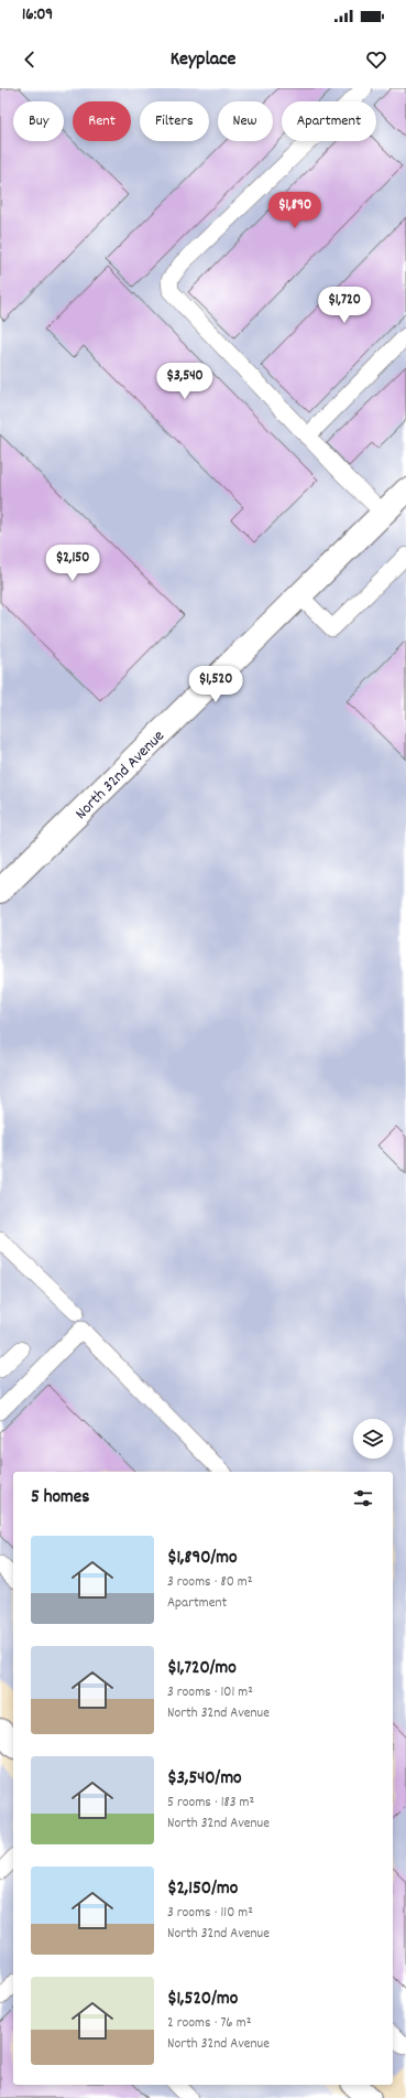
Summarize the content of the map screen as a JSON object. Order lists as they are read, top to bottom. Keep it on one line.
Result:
{"streets":{"street":["North 32nd Avenue"]},"page":{"status":"16:09","header":"Keyplace","chip":["Buy","Rent","Filters","New","Apartment"],"price":["$1,890","$1,720","$3,540","$2,150","$1,520"],"heading":"5 homes","list":[{"name":"$1,890/mo","note":"3 rooms · 80 m² · Apartment"},{"name":"$1,720/mo","note":"3 rooms · 101 m² · North 32nd Avenue"},{"name":"$3,540/mo","note":"5 rooms · 183 m² · North 32nd Avenue"},{"name":"$2,150/mo","note":"3 rooms · 110 m² · North 32nd Avenue"},{"name":"$1,520/mo","note":"2 rooms · 76 m² · North 32nd Avenue"}]}}
